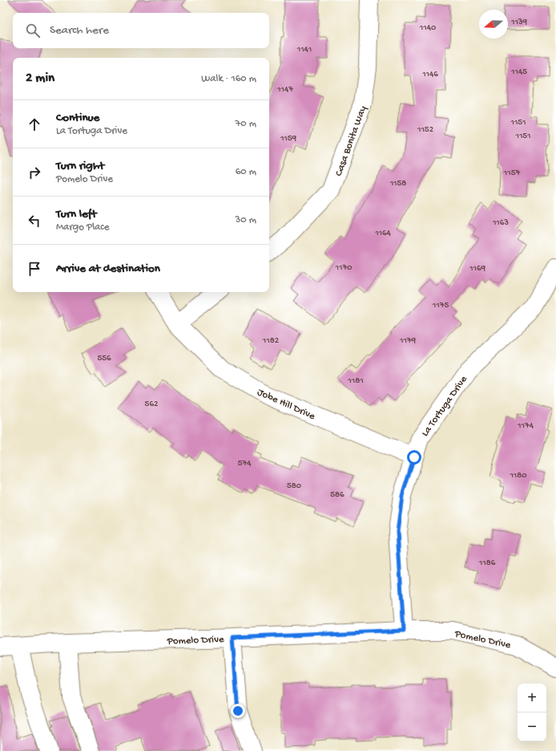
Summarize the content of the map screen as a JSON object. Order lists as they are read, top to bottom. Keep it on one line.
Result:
{"streets":{"street":["Casa Bonita Way","Jobe Hill Drive","La Tortuga Drive","Pomelo Drive"]},"crossings":[["Jobe Hill Drive","La Tortuga Drive"],["La Tortuga Drive","Pomelo Drive"]],"house_numbers":["1139","1140","1141","1145","1146","1147","1151","1152","1151","1159","1157","1158","1163","1164","1170","1169","1175","1182","1179","556","1181","562","1174","574","1180","580","586","1186"],"north":"left","page":{"search":"Search here","heading":["2 min","Walk · 160 m"],"list":[["Continue","La Tortuga Drive","70 m"],["Turn right","Pomelo Drive","60 m"],["Turn left","Margo Place","30 m"],"Arrive at destination"],"map_buttons":["+","−"]}}
